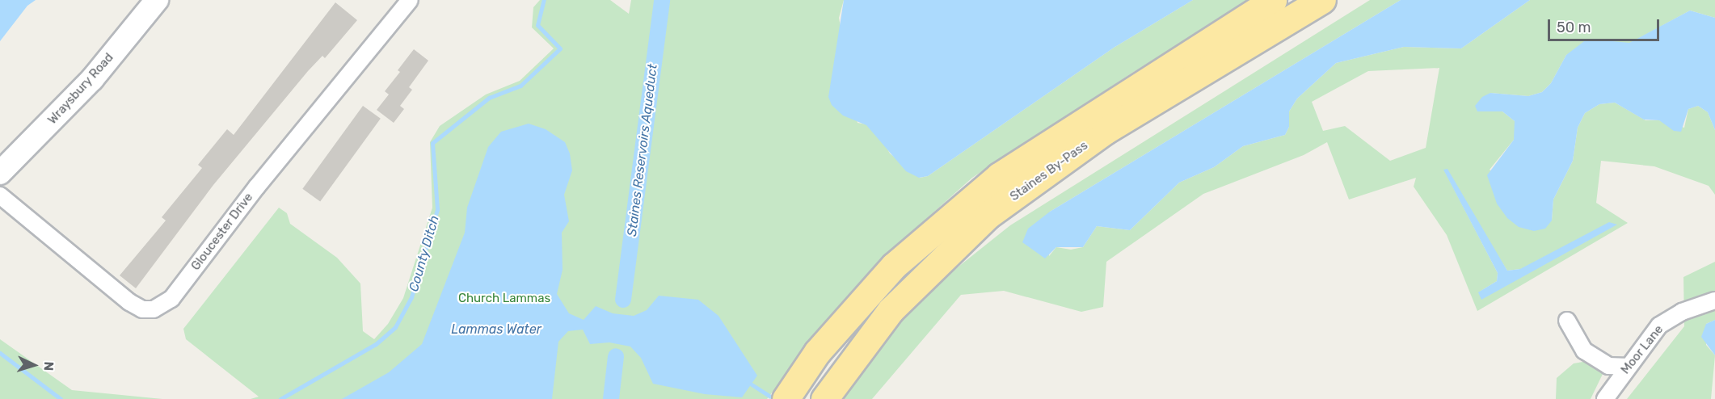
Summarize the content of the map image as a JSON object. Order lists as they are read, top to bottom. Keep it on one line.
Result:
{"streets":{"highway":["Staines By-Pass"],"main road":["Wraysbury Road"],"street":["Gloucester Drive","Moor Lane"]},"water":["Staines Reservoirs Aqueduct","County Ditch","Lammas Water"],"parks":["Church Lammas"],"scale_bar":"50 m","north":"right"}
